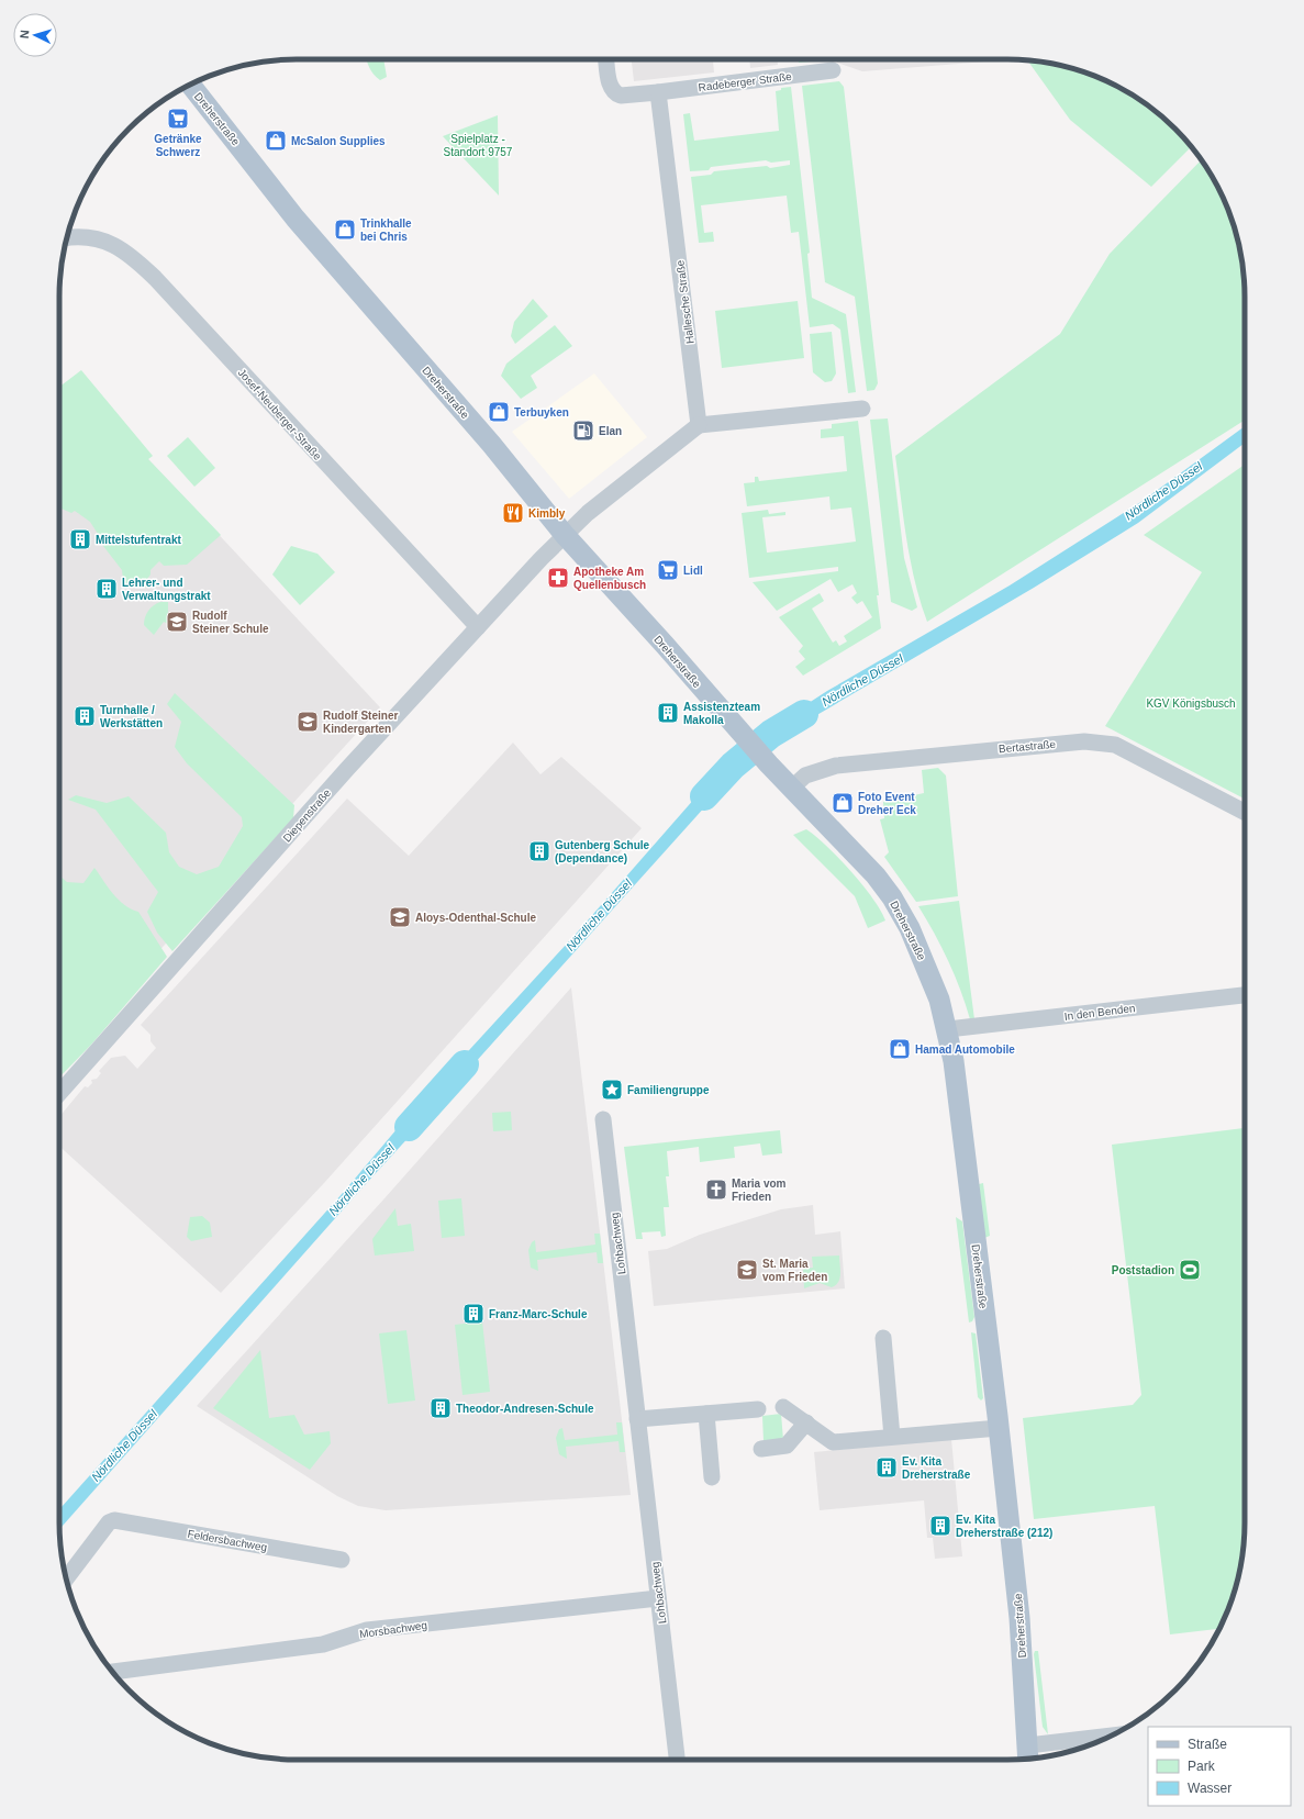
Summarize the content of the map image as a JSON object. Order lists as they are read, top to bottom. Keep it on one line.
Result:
{"streets":{"main road":["Dreherstraße"],"street":["Radeberger Straße","Hallesche Straße","Josef-Neuberger-Straße","Bertastraße","Diepenstraße","In den Benden","Lohbachweg","Feldersbachweg","Morsbachweg"]},"crossings":[["Radeberger Straße","Hallesche Straße"],["Dreherstraße","Bertastraße"],["Dreherstraße","Diepenstraße"],["Dreherstraße","In den Benden"],["Josef-Neuberger-Straße","Diepenstraße"],["Lohbachweg","Morsbachweg"]],"water":["Nördliche Düssel"],"parks":["Spielplatz - Standort 9757","KGV Königsbusch"],"places":{"supermarket":["Getränke Schwerz","Lidl"],"shop":["McSalon Supplies","Trinkhalle bei Chris","Terbuyken","Foto Event Dreher Eck","Hamad Automobile"],"fuel station":["Elan"],"restaurant":["Kimbly"],"building":["Mittelstufentrakt","Lehrer- und Verwaltungstrakt","Assistenzteam Makolla","Turnhalle / Werkstätten","Gutenberg Schule (Dependance)","Franz-Marc-Schule","Theodor-Andresen-Schule","Ev. Kita Dreherstraße","Ev. Kita Dreherstraße (212)"],"pharmacy":["Apotheke Am Quellenbusch"],"school or university":["Rudolf Steiner Schule","Rudolf Steiner Kindergarten","Aloys-Odenthal-Schule","St. Maria vom Frieden"],"place":["Familiengruppe"],"church":["Maria vom Frieden"],"sports":["Poststadion"]},"legend":["Straße","Park","Wasser"],"north":"left"}
